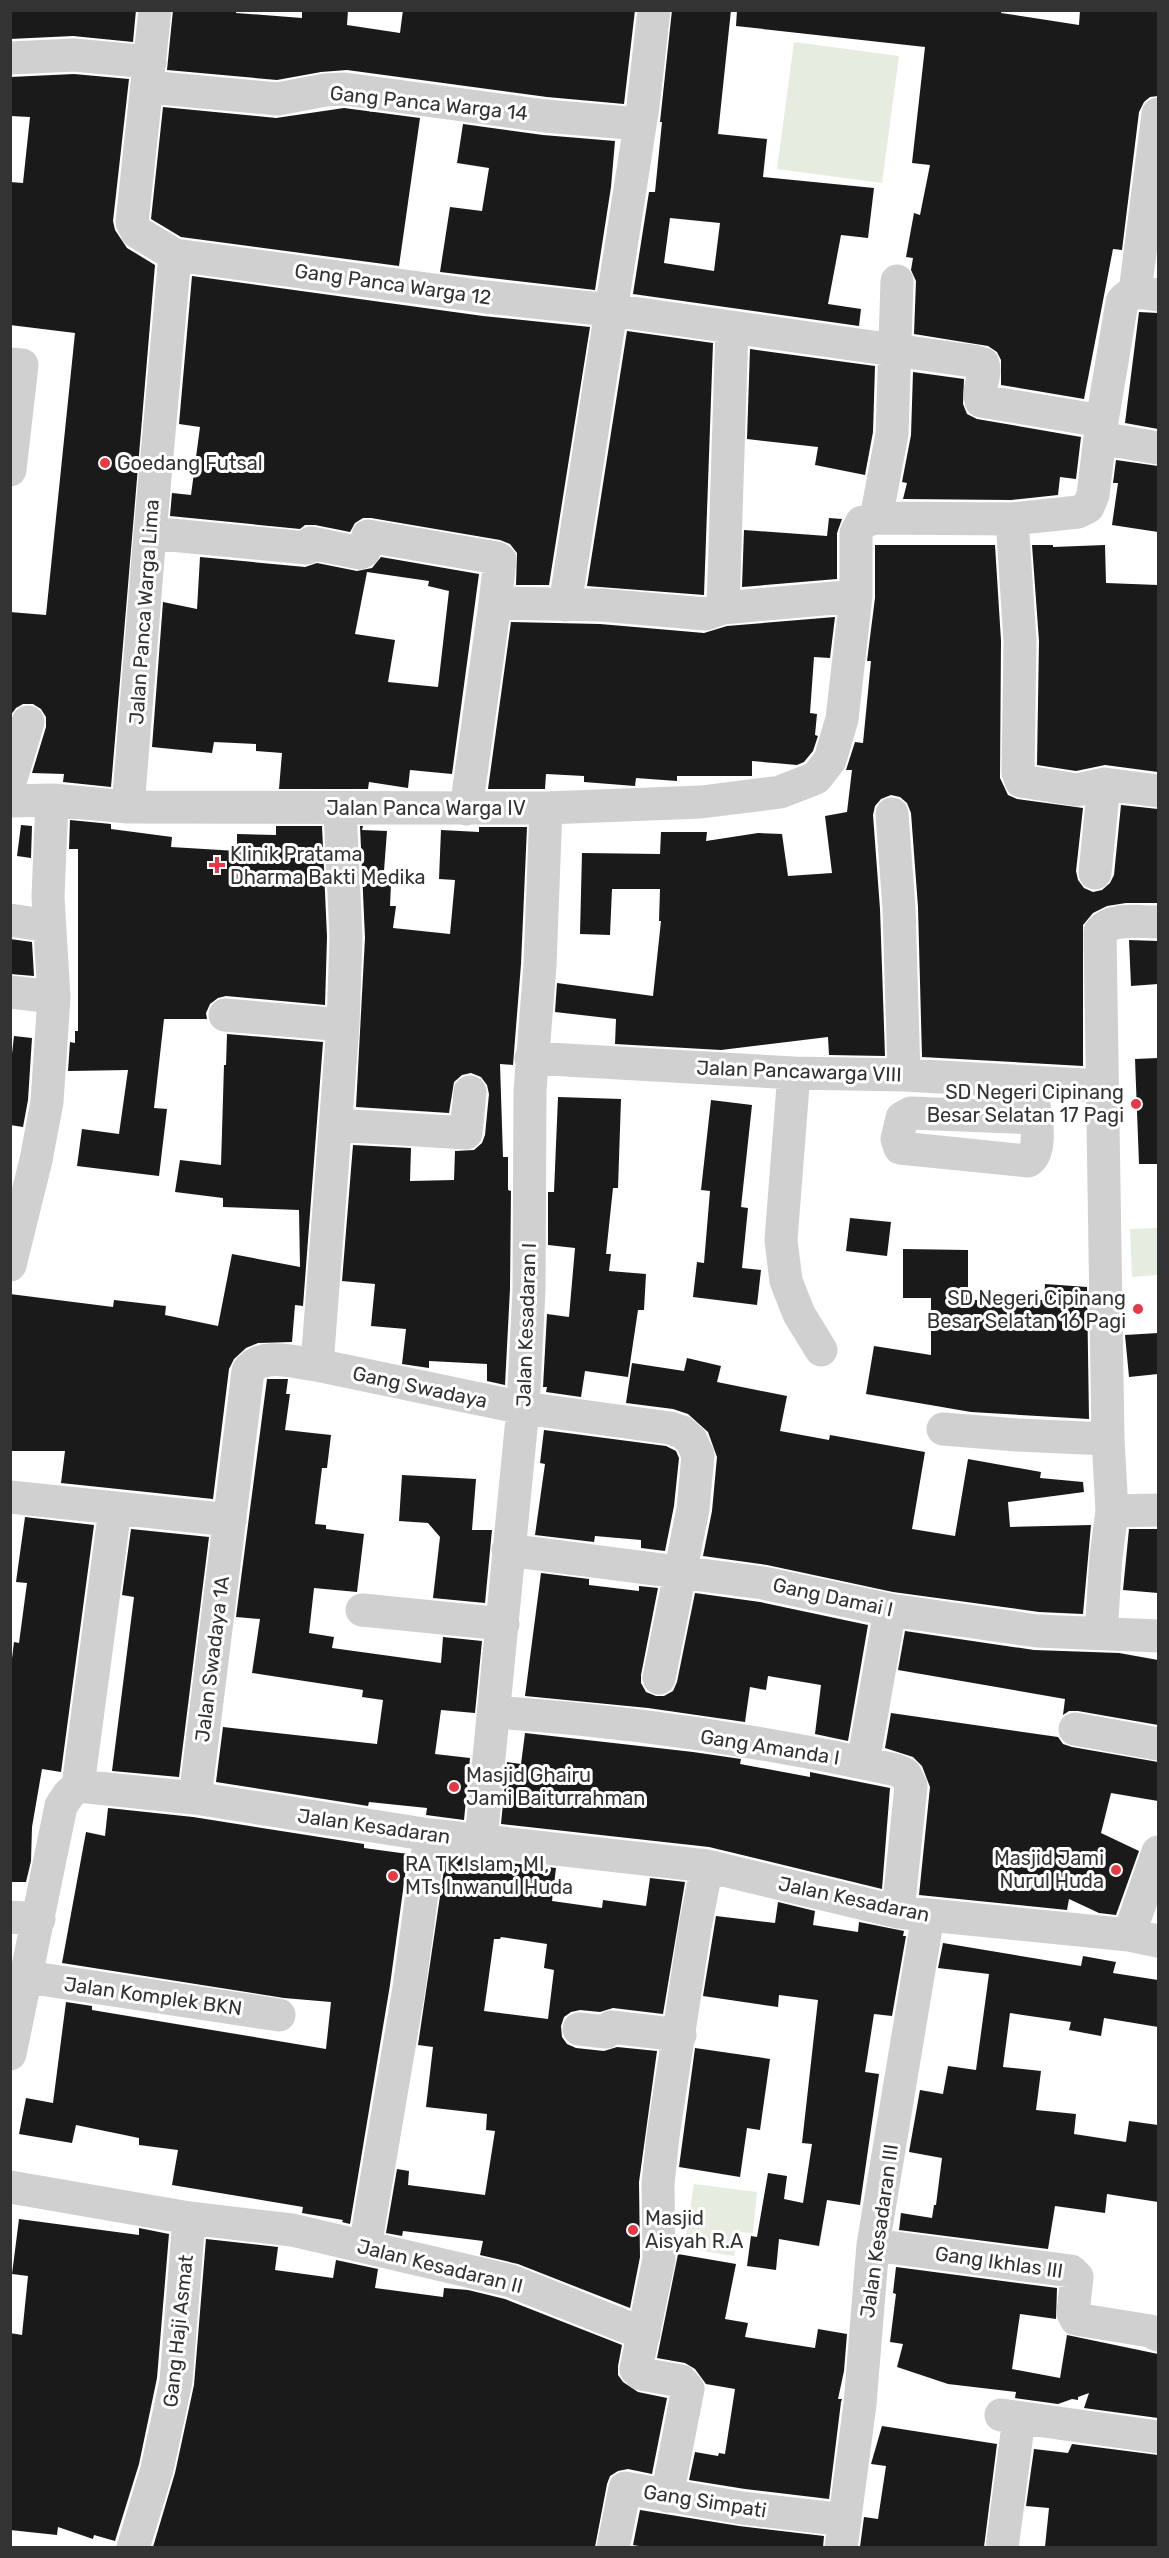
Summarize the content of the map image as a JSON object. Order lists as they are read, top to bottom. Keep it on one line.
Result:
{"streets":{"street":["Gang Panca Warga 14","Gang Panca Warga 12","Jalan Panca Warga Lima","Jalan Panca Warga IV","Jalan Pancawarga VIII","Jalan Kesadaran I","Gang Swadaya","Gang Damai I","Jalan Swadaya 1A","Gang Amanda I","Jalan Kesadaran","Jalan Komplek BKN","Jalan Kesadaran III","Gang Ikhlas III","Jalan Kesadaran II","Gang Haji Asmat","Gang Simpati"]},"crossings":[["Gang Panca Warga 12","Jalan Panca Warga Lima"],["Jalan Panca Warga Lima","Jalan Panca Warga IV"],["Jalan Panca Warga IV","Jalan Kesadaran I"],["Jalan Pancawarga VIII","Jalan Kesadaran I"],["Jalan Kesadaran I","Gang Swadaya"],["Jalan Kesadaran I","Gang Damai I"],["Jalan Kesadaran I","Gang Amanda I"],["Jalan Kesadaran I","Jalan Kesadaran"],["Gang Swadaya","Gang Damai I"],["Gang Swadaya","Jalan Swadaya 1A"],["Jalan Swadaya 1A","Jalan Kesadaran"],["Gang Amanda I","Jalan Kesadaran"],["Gang Amanda I","Jalan Kesadaran III"],["Jalan Kesadaran","Jalan Kesadaran III"],["Jalan Kesadaran III","Gang Ikhlas III"],["Jalan Kesadaran III","Gang Simpati"],["Jalan Kesadaran II","Gang Haji Asmat"]],"places":{"other":["Goedang Futsal","SD Negeri Cipinang Besar Selatan 17 Pagi","SD Negeri Cipinang Besar Selatan 16 Pagi","Masjid Ghairu Jami Baiturrahman","Masjid Jami Nurul Huda","RA TK.Islam, MI, MTs Inwanul Huda","Masjid Aisyah R.A"],"health":["Klinik Pratama Dharma Bakti Medika"]}}
